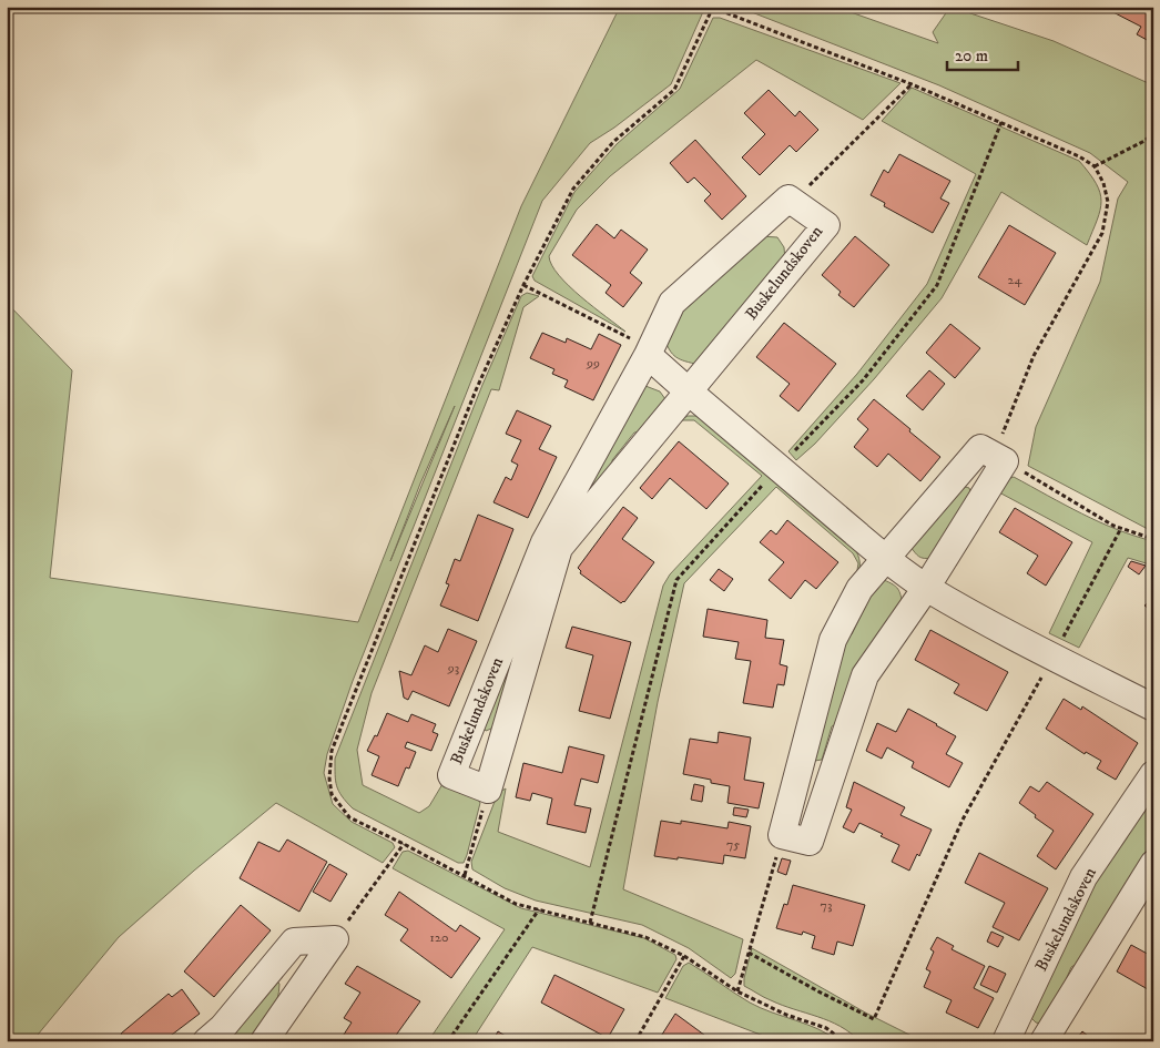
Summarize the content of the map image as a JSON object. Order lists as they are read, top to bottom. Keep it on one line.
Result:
{"streets":{"street":["Buskelundskoven"]},"house_numbers":["24","99","93","75","73","120"],"scale_bar":"20 m"}
